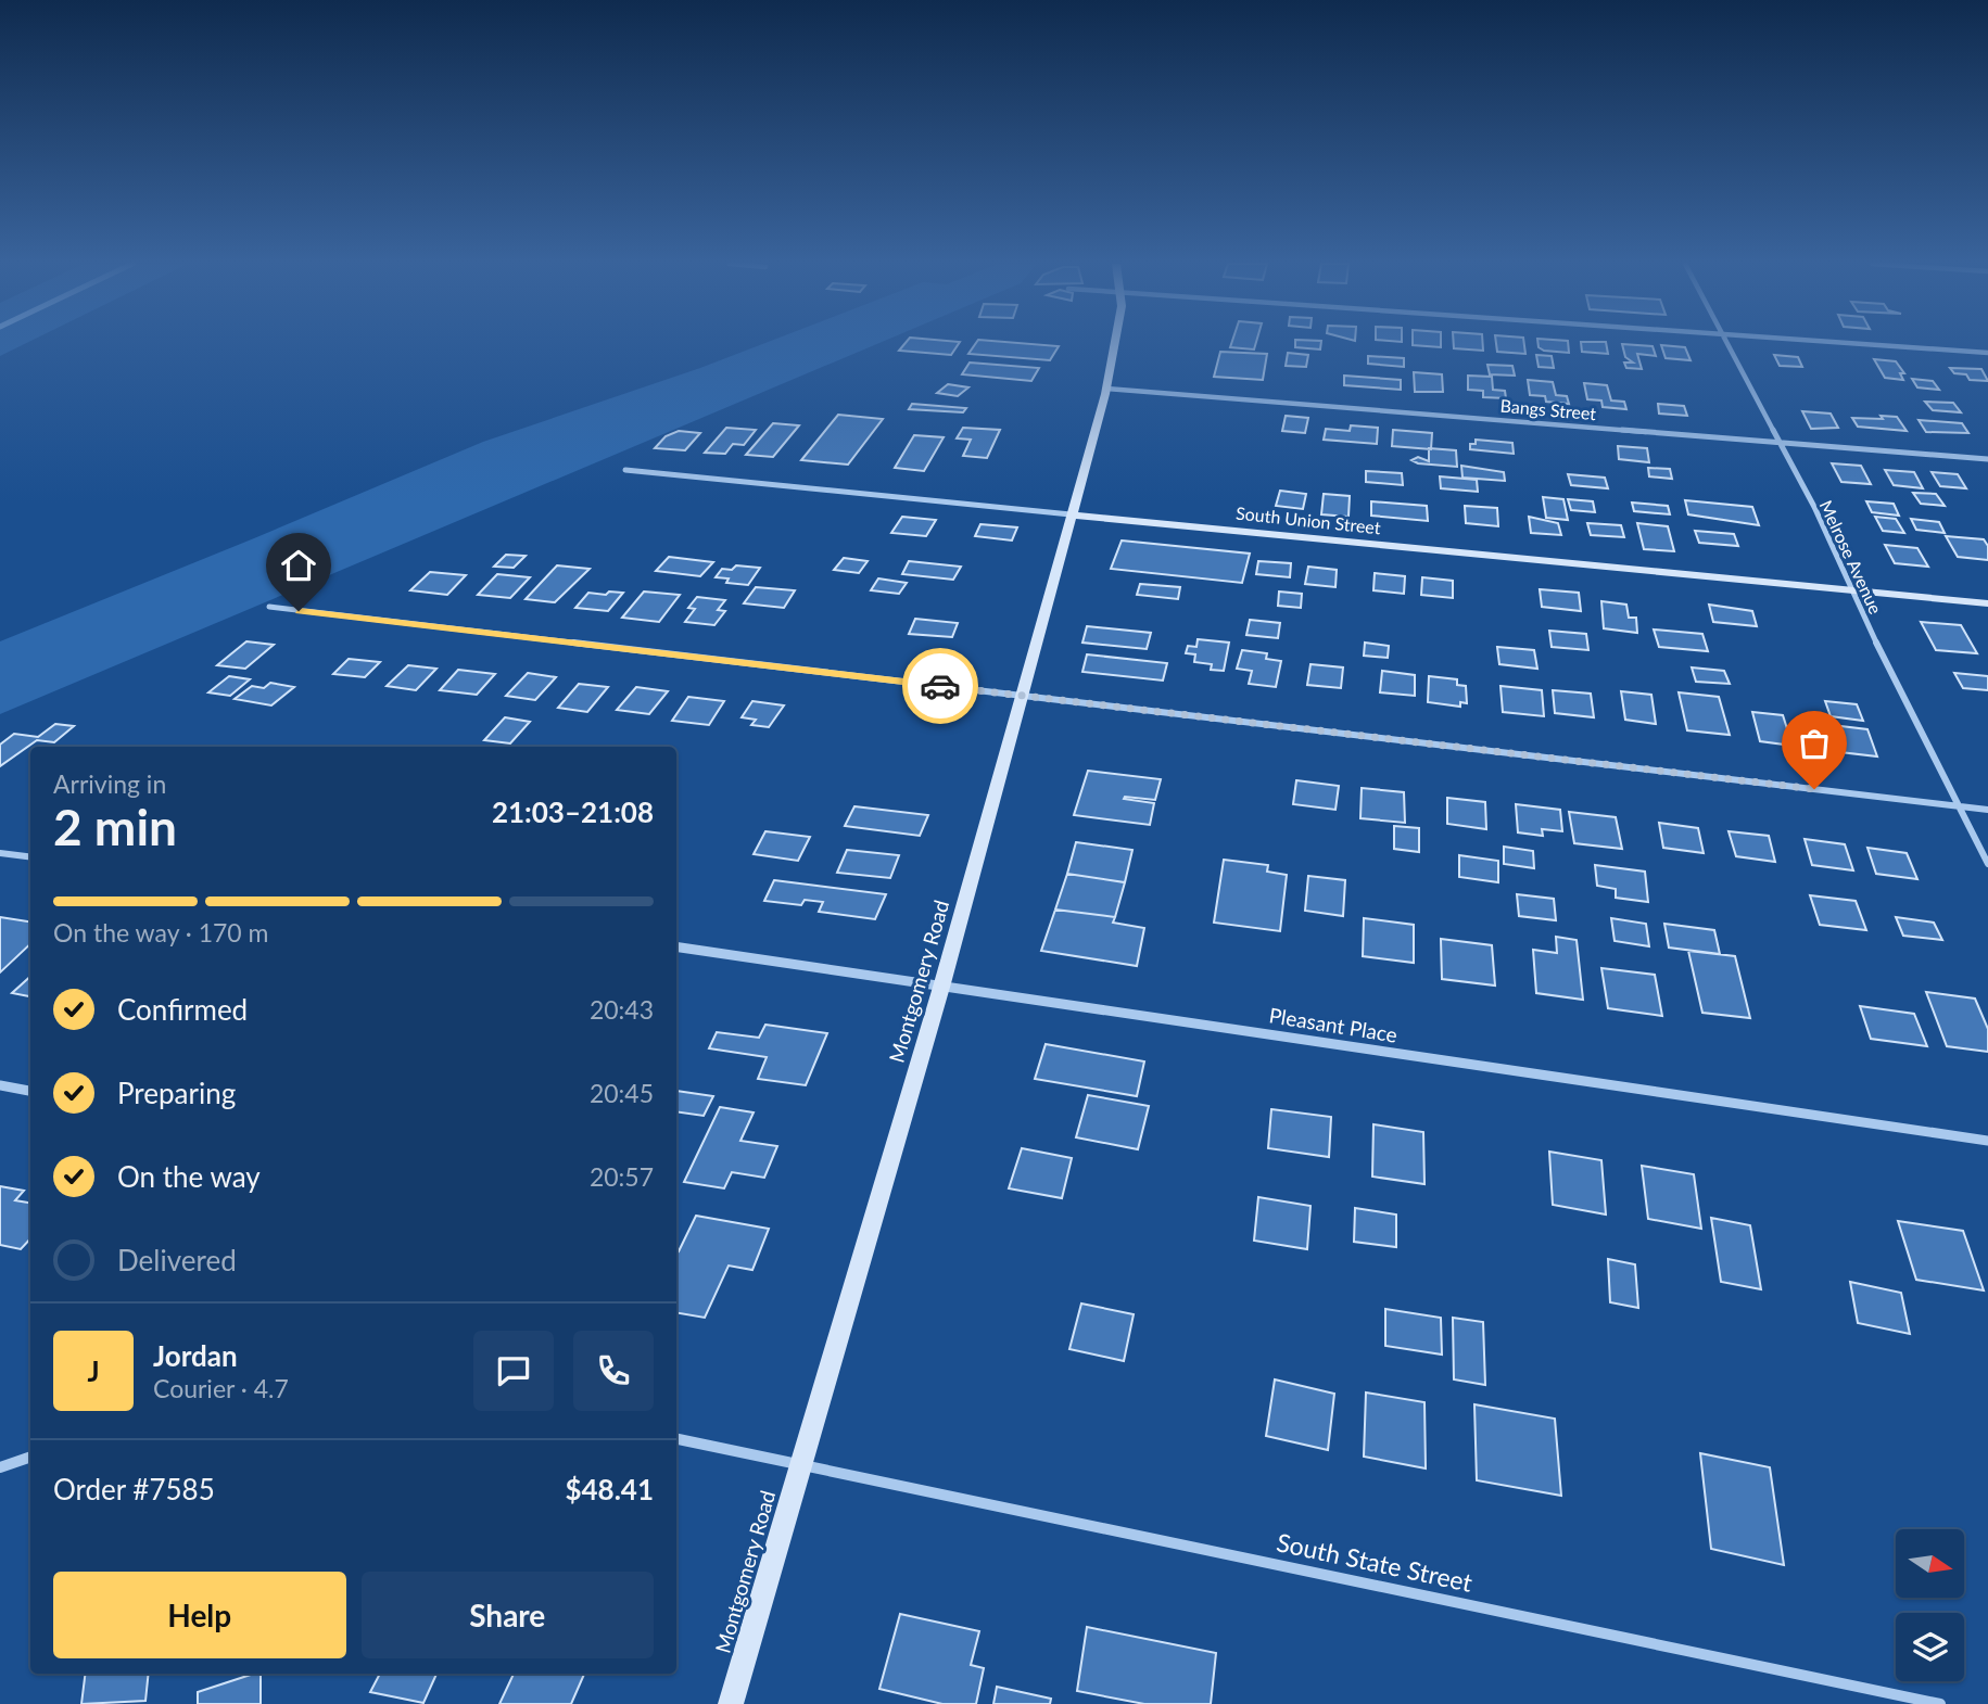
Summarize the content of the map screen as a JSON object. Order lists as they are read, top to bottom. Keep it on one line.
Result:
{"streets":{"street":["Bangs Street","South Union Street","Melrose Avenue","Montgomery Road","Pleasant Place","South State Street"]},"crossings":[["Bangs Street","Melrose Avenue"],["Bangs Street","Montgomery Road"],["South Union Street","Melrose Avenue"],["South Union Street","Montgomery Road"],["Montgomery Road","Pleasant Place"],["Montgomery Road","South State Street"]],"north":"right","page":{"heading":["2 min","Arriving in","21:03–21:08"],"panel":["Jordan","Courier · 4.7","Order #7585","$48.41"],"bar":"On the way · 170 m","list":[["Confirmed","20:43"],["Preparing","20:45"],["On the way","20:57"],"Delivered"],"round":"J","buttons":["Help","Share"]}}
